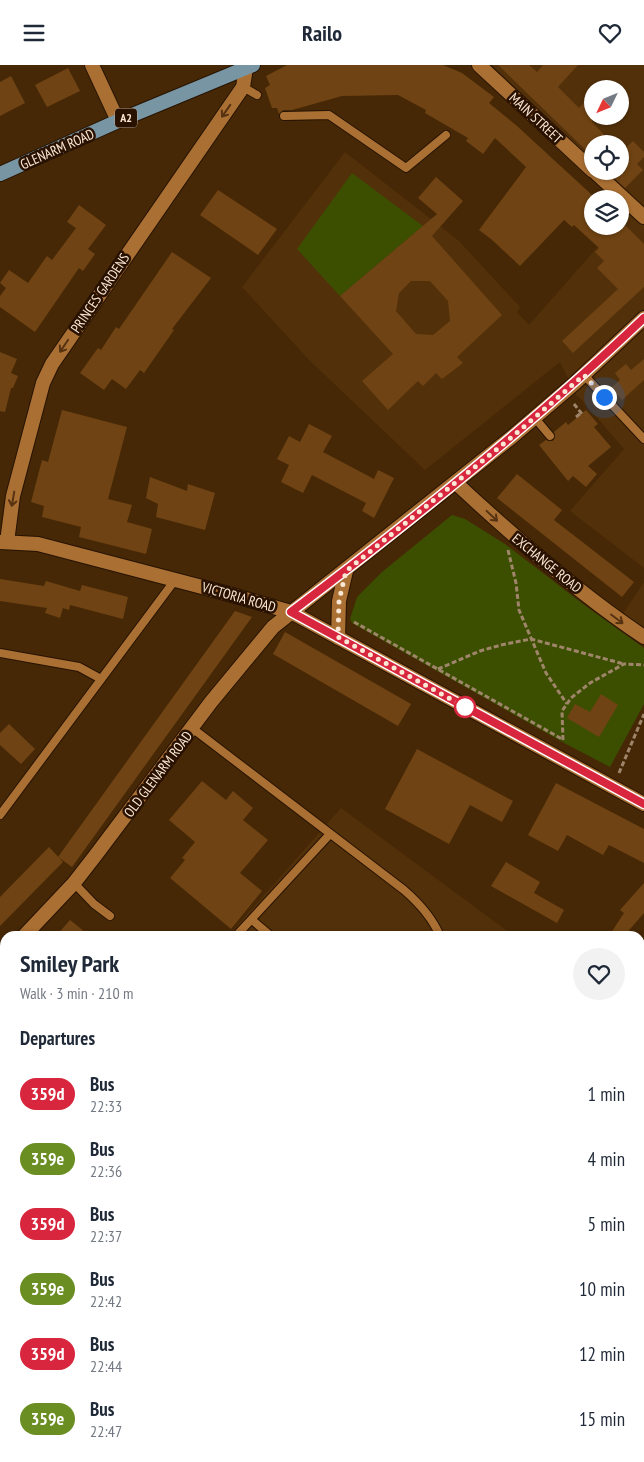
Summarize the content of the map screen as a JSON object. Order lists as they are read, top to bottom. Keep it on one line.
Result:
{"streets":{"main road":["A2","GLENARM ROAD"],"street":["MAIN STREET","PRINCES GARDENS","EXCHANGE ROAD","VICTORIA ROAD","OLD GLENARM ROAD"]},"crossings":[["GLENARM ROAD","PRINCES GARDENS"],["PRINCES GARDENS","VICTORIA ROAD"],["EXCHANGE ROAD","OLD GLENARM ROAD"],["VICTORIA ROAD","OLD GLENARM ROAD"]],"one_way":["PRINCES GARDENS","EXCHANGE ROAD"],"lines":["bus line 359d"],"north":"bottom left","page":{"header":"Railo","heading":[["Smiley Park","Walk · 3 min · 210 m"],"Departures"],"list":[{"mark":"359d","name":"Bus","note":"22:33","value":"1 min"},{"mark":"359e","name":"Bus","note":"22:36","value":"4 min"},{"mark":"359d","name":"Bus","note":"22:37","value":"5 min"},{"mark":"359e","name":"Bus","note":"22:42","value":"10 min"},{"mark":"359d","name":"Bus","note":"22:44","value":"12 min"},{"mark":"359e","name":"Bus","note":"22:47","value":"15 min"}]}}
